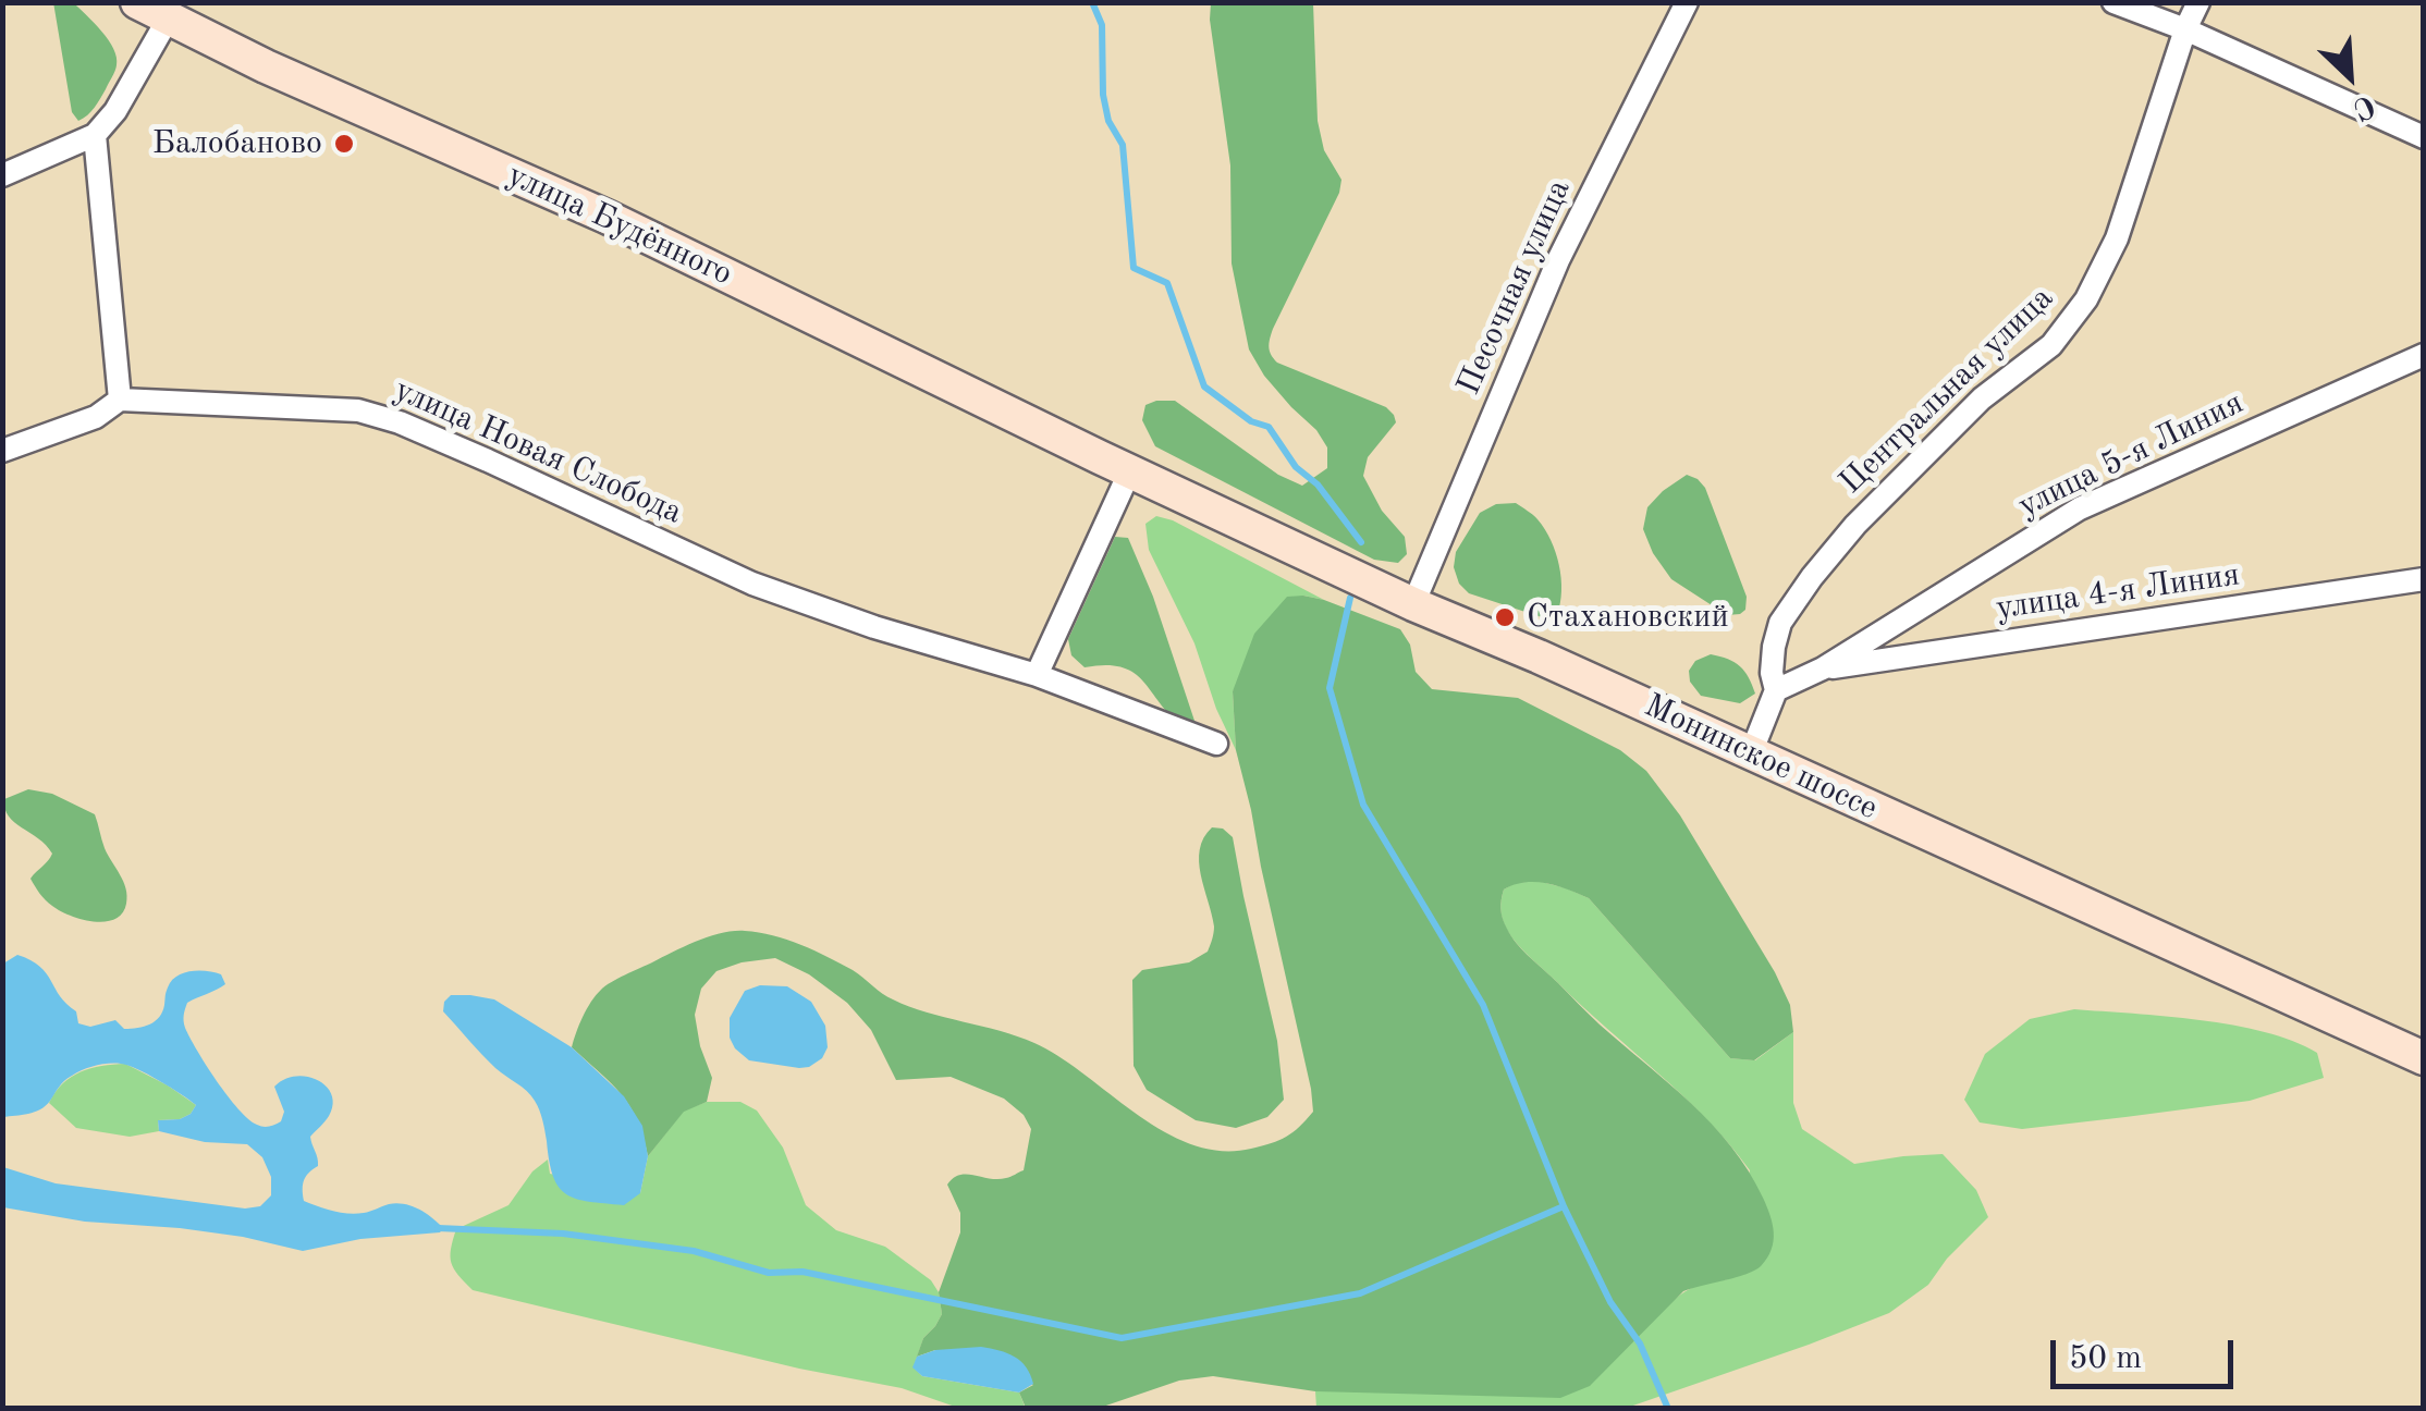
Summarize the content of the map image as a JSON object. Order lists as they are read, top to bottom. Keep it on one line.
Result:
{"streets":{"main road":["улица Будённого","Монинское шоссе"],"street":["Песочная улица","Центральная улица","улица Новая Слобода","улица 5-я Линия","улица 4-я Линия"]},"crossings":[["улица Будённого","Монинское шоссе"],["Песочная улица","Монинское шоссе"],["улица 5-я Линия","улица 4-я Линия"]],"places":["Балобаново","Стахановский"],"scale_bar":"50 m","north":"bottom right"}
